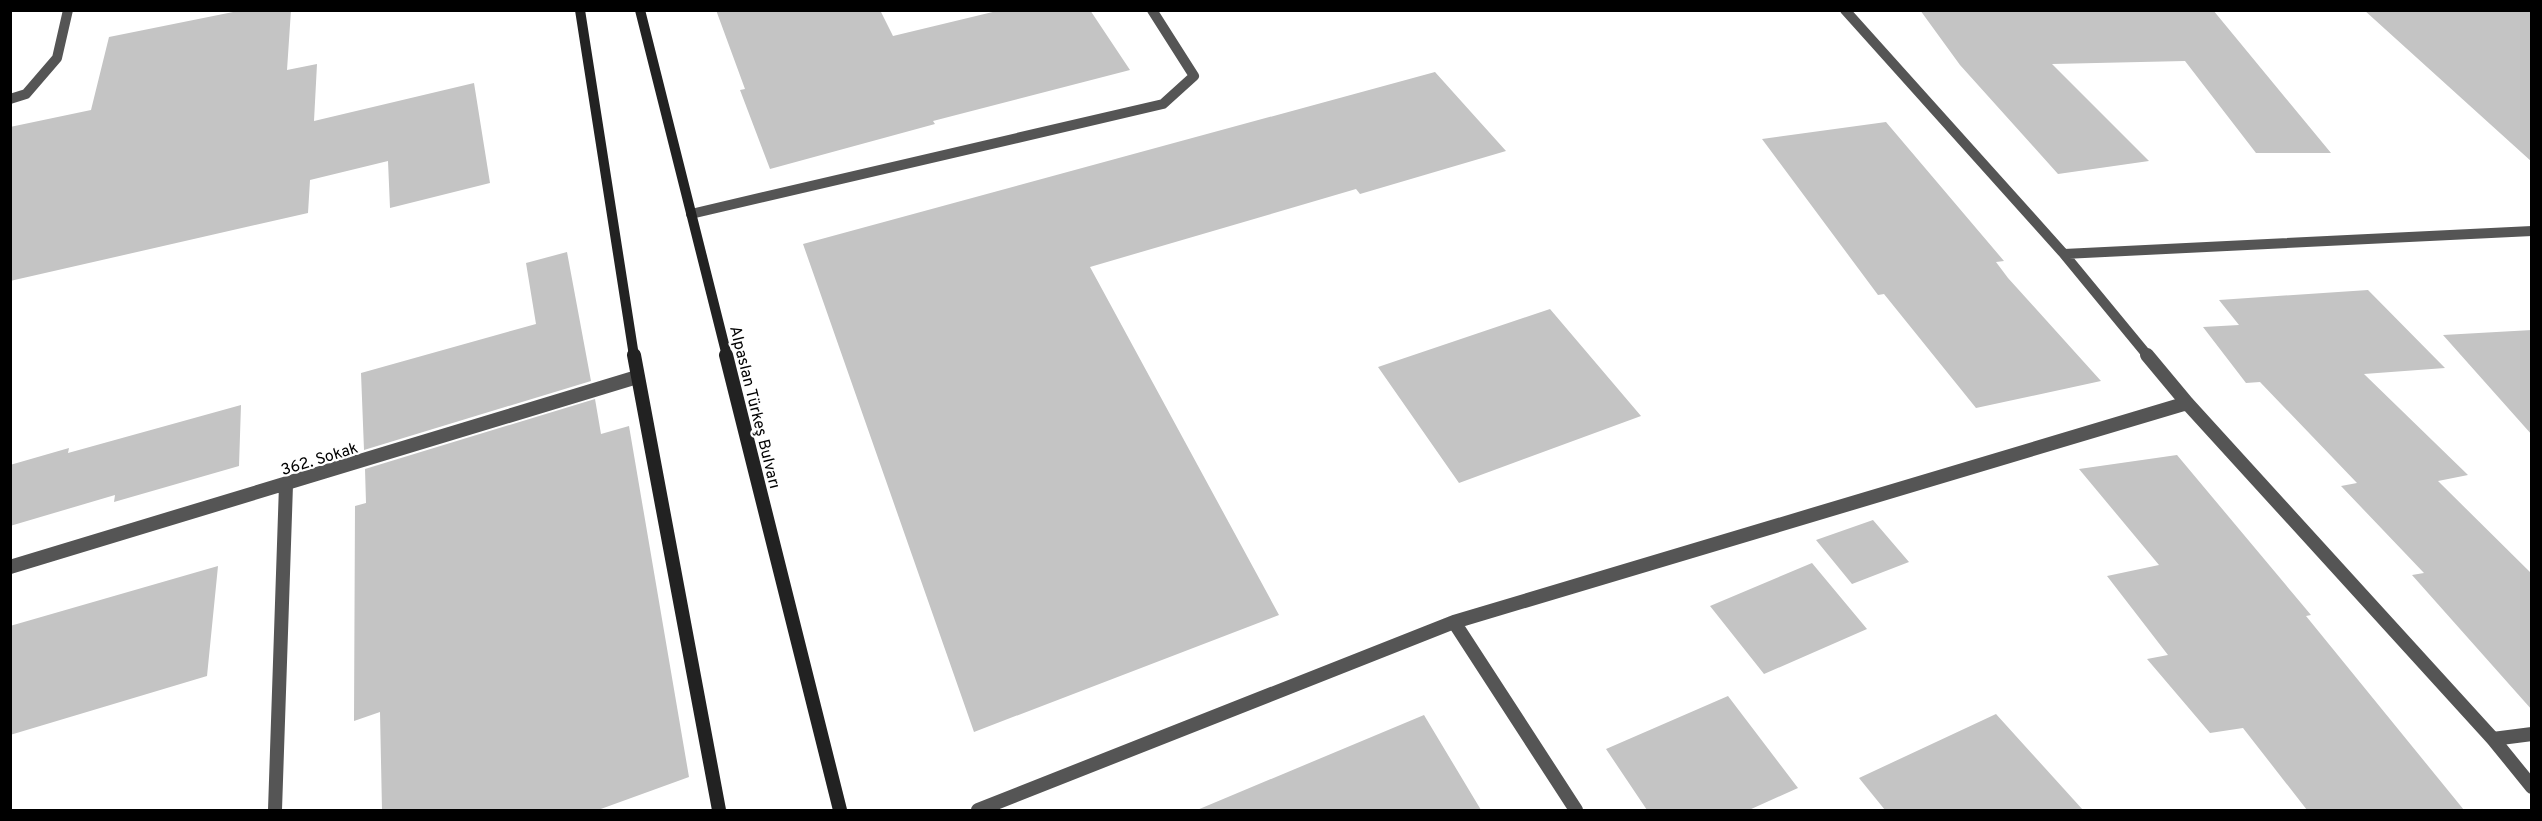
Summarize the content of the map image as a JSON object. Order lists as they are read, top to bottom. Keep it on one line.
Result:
{"streets":{"main road":["Alpaslan Türkeş Bulvarı"],"street":["362. Sokak"]}}
